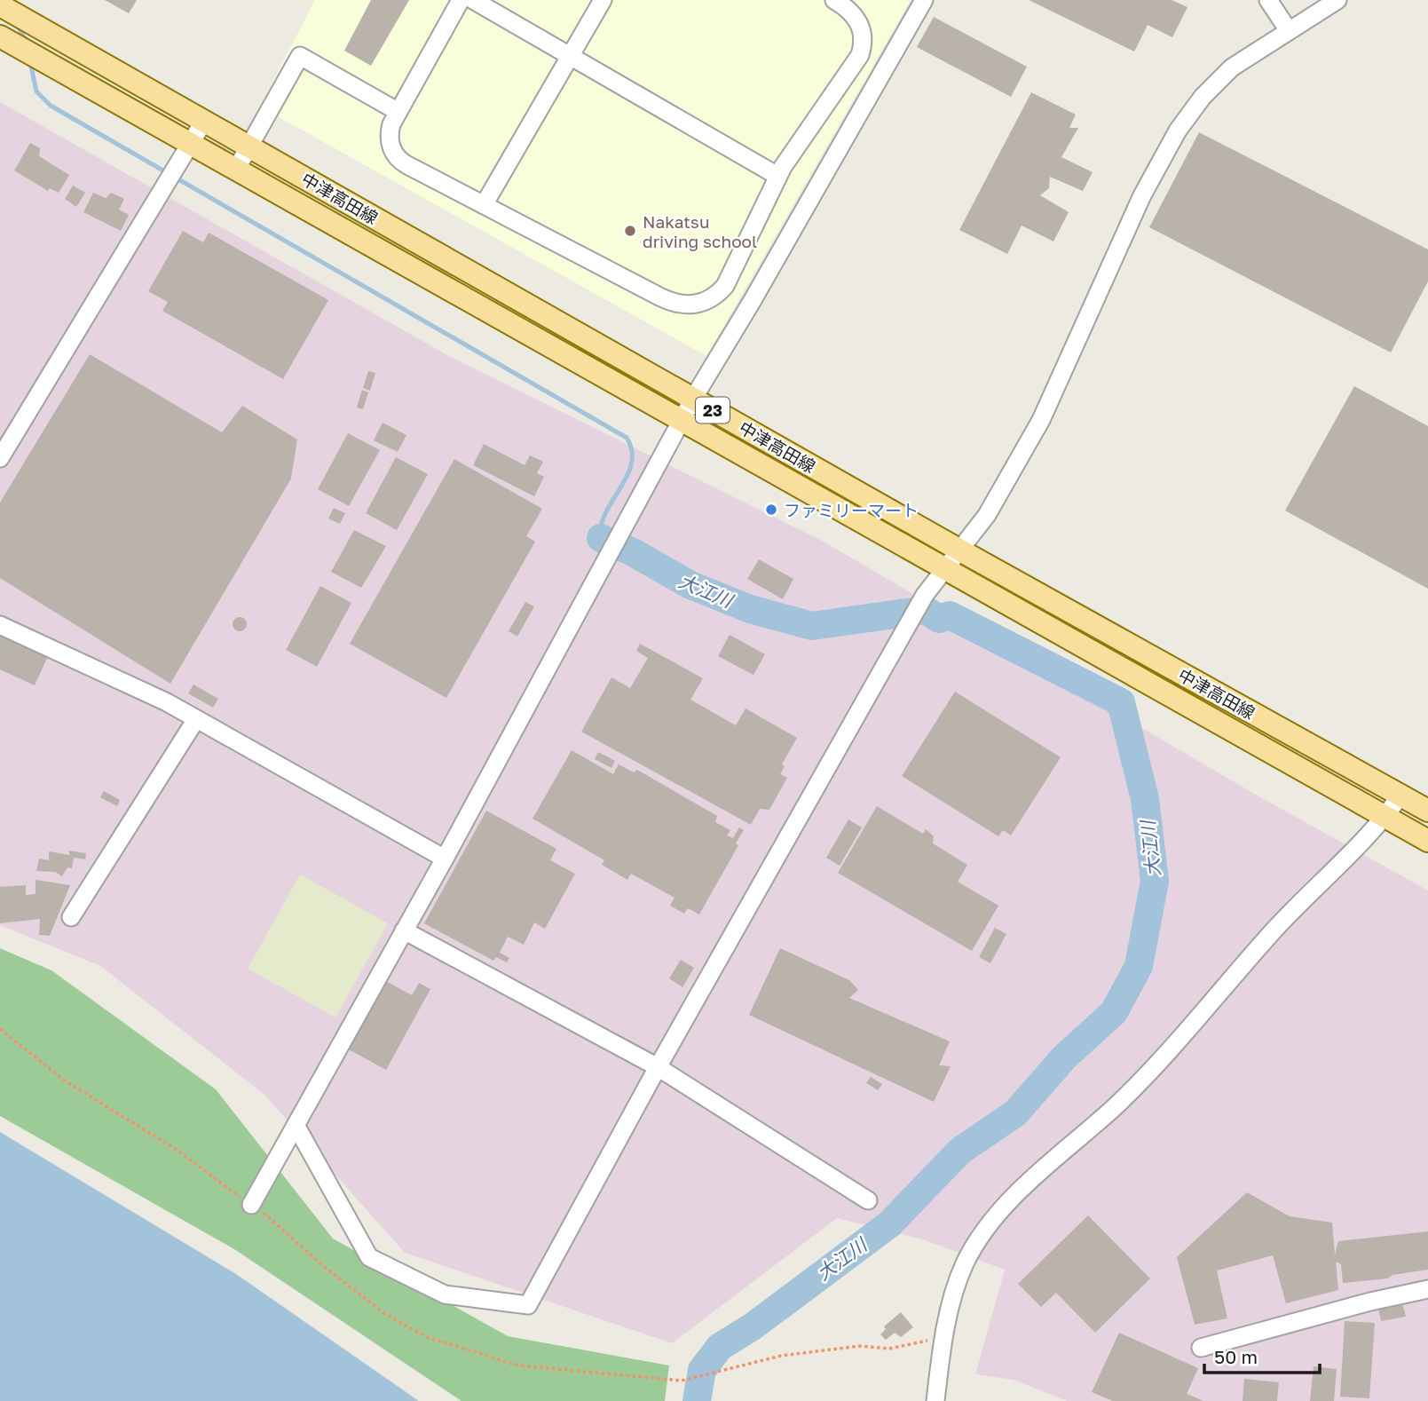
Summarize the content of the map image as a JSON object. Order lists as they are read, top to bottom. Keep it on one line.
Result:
{"streets":{"main road":["中津高田線","23"]},"water":["大江川"],"places":["Nakatsu driving school","ファミリーマート"],"scale_bar":"50 m"}
